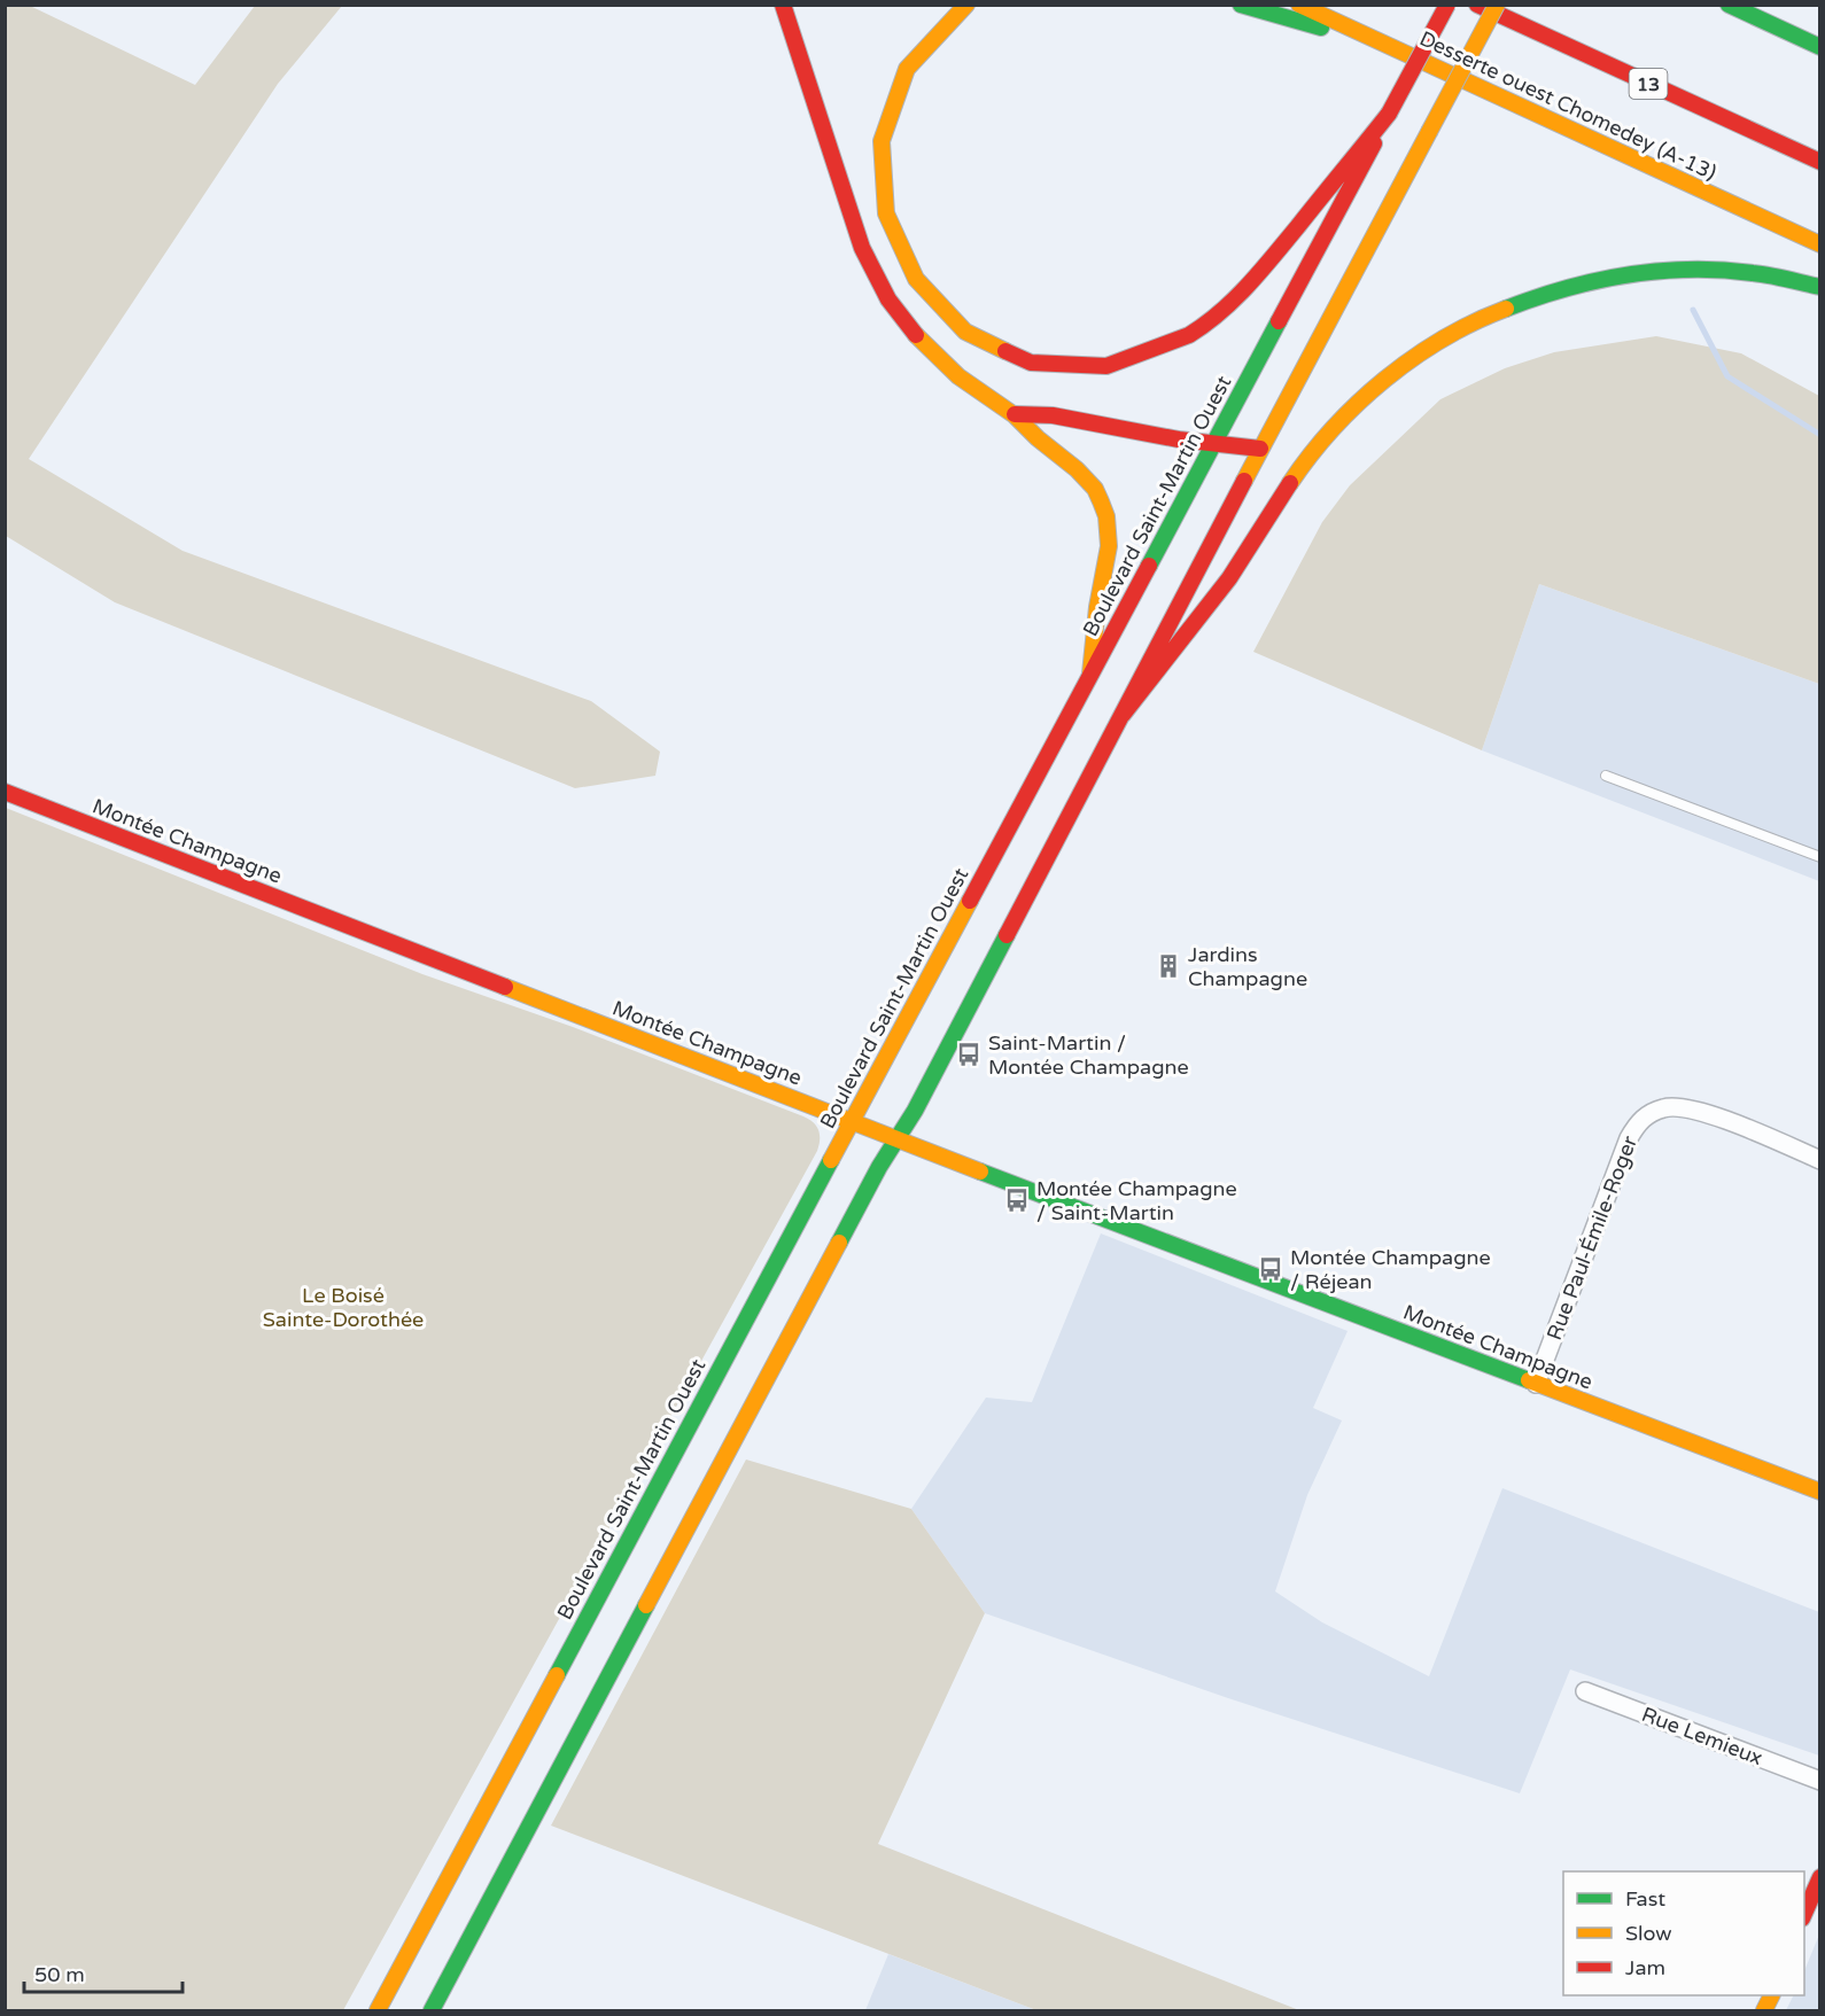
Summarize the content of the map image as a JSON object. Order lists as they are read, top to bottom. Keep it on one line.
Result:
{"streets":{"main road":["13","Desserte ouest Chomedey (A-13)","Boulevard Saint-Martin Ouest","Montée Champagne"],"street":["Rue Paul-Émile-Roger","Rue Lemieux"]},"crossings":[["Boulevard Saint-Martin Ouest","Montée Champagne"],["Montée Champagne","Rue Paul-Émile-Roger"]],"parks":["Le Boisé Sainte-Dorothée"],"places":{"building":["Jardins Champagne"],"bus stop":["Saint-Martin / Montée Champagne","Montée Champagne / Saint-Martin","Montée Champagne / Réjean"]},"legend":["Fast","Slow","Jam"],"scale_bar":"50 m"}
